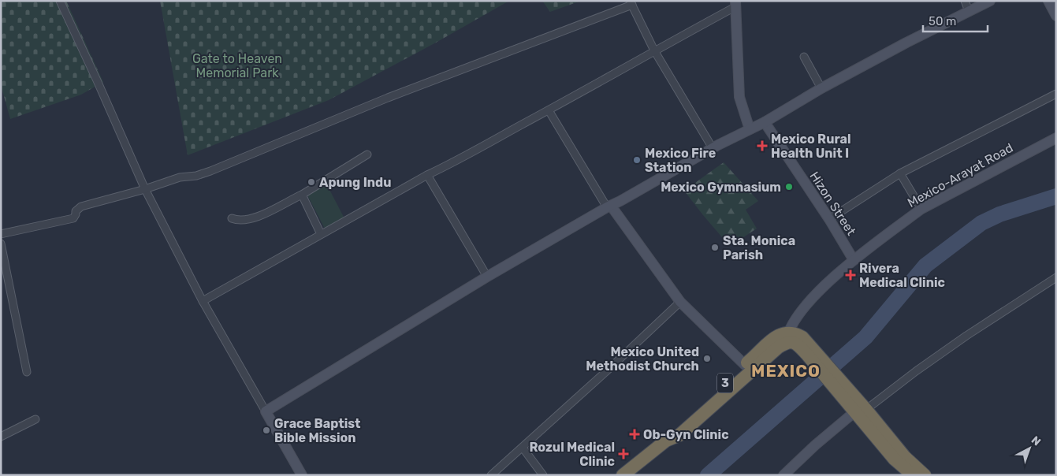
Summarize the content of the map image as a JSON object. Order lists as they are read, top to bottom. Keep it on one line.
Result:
{"streets":{"highway":["3"],"main road":["Mexico-Arayat Road","Hizon Street"]},"crossings":[["Mexico-Arayat Road","Hizon Street"],["Mexico-Arayat Road","3"]],"districts":["MEXICO"],"parks":["Gate to Heaven Memorial Park"],"places":{"health":["Mexico Rural Health Unit I","Rivera Medical Clinic","Ob-Gyn Clinic","Rozul Medical Clinic"],"other":["Mexico Fire Station","Apung Indu","Mexico Gymnasium","Sta. Monica Parish","Mexico United Methodist Church","Grace Baptist Bible Mission"]},"scale_bar":"50 m","north":"top right"}
